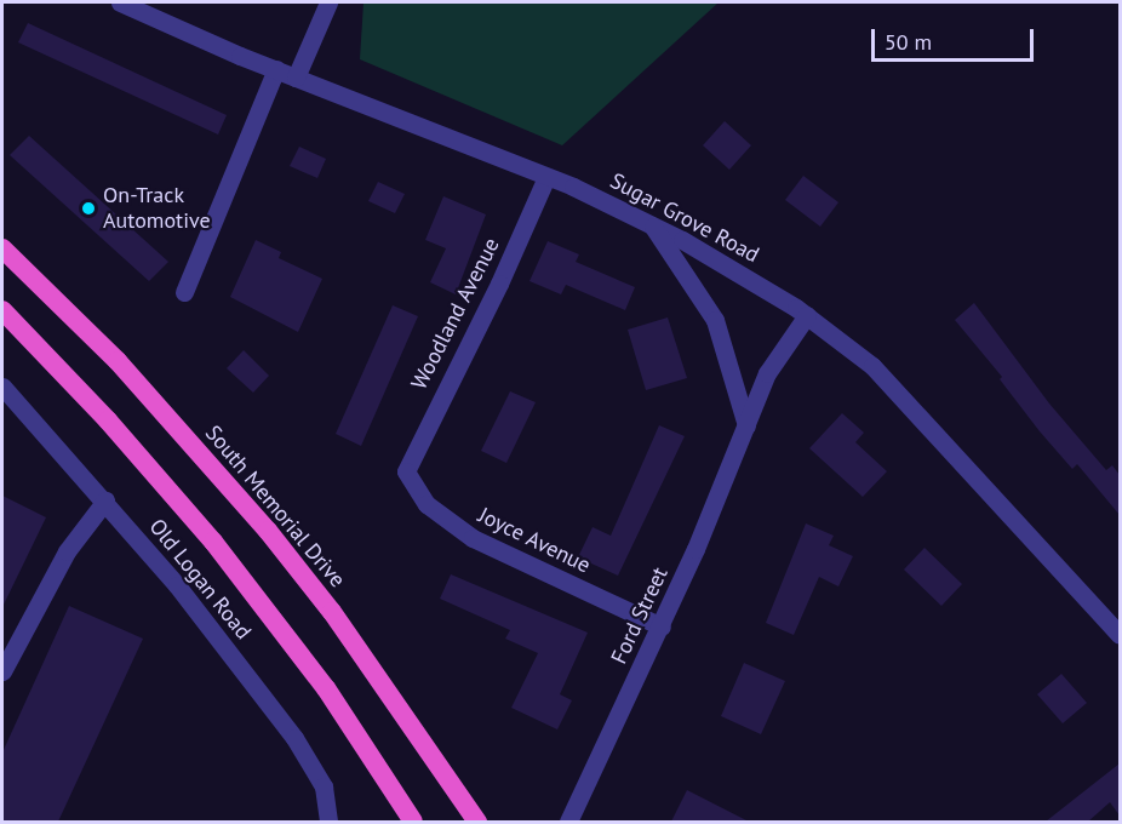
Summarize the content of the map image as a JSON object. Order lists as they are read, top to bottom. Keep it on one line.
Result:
{"streets":{"highway":["South Memorial Drive"],"street":["Sugar Grove Road","Woodland Avenue","Joyce Avenue","Old Logan Road","Ford Street"]},"crossings":[["Sugar Grove Road","Woodland Avenue"],["Sugar Grove Road","Ford Street"],["Woodland Avenue","Joyce Avenue"],["Joyce Avenue","Ford Street"]],"places":["On-Track Automotive"],"scale_bar":"50 m"}
